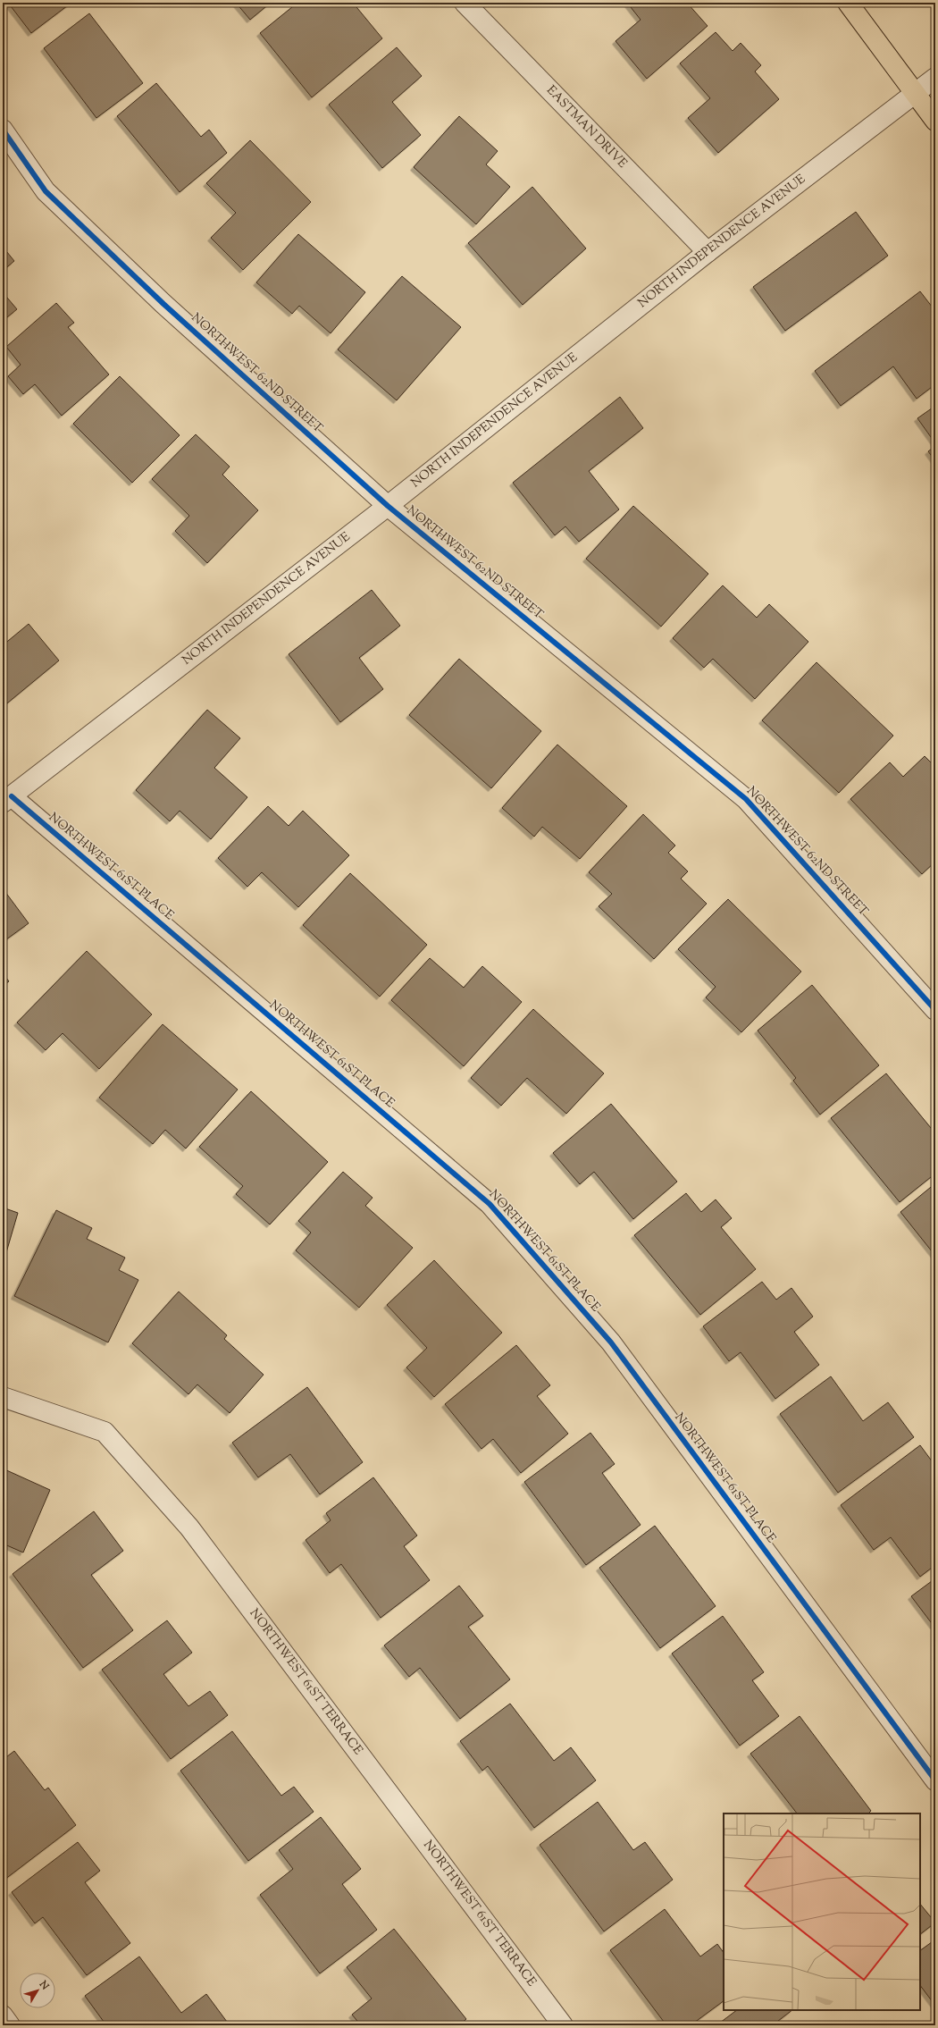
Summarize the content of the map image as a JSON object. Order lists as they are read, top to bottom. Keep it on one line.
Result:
{"streets":{"street":["EASTMAN DRIVE","NORTH INDEPENDENCE AVENUE","NORTHWEST 62ND STREET","NORTHWEST 61ST PLACE","NORTHWEST 61ST TERRACE"]},"crossings":[["EASTMAN DRIVE","NORTH INDEPENDENCE AVENUE"],["NORTH INDEPENDENCE AVENUE","NORTHWEST 62ND STREET"],["NORTH INDEPENDENCE AVENUE","NORTHWEST 61ST PLACE"]],"north":"top right"}
